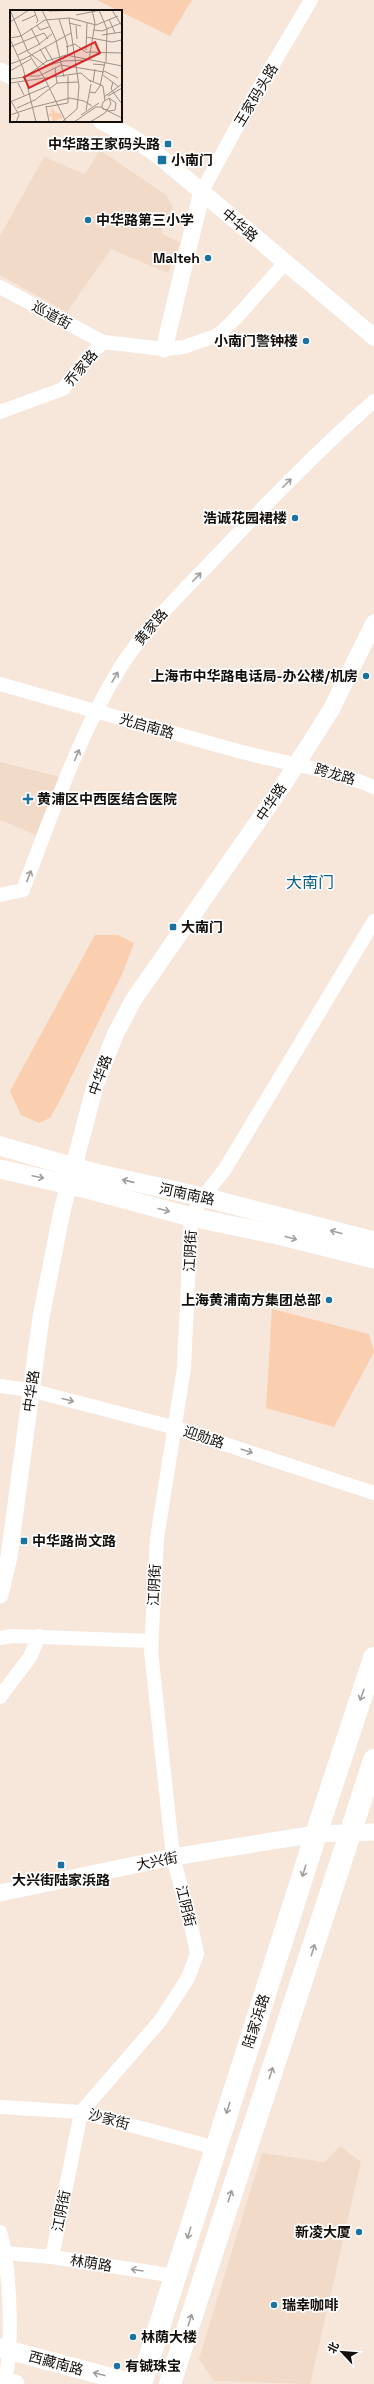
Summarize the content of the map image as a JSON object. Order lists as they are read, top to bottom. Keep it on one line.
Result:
{"streets":{"main road":["河南南路","陆家浜路","西藏南路"],"street":["王家码头路","中华路","巡道街","乔家路","黄家路","光启南路","跨龙路","江阴街","迎勋路","大兴街","沙家街","林荫路"]},"crossings":[["王家码头路","中华路"],["中华路","乔家路"],["中华路","光启南路"],["中华路","跨龙路"],["中华路","河南南路"],["中华路","迎勋路"],["巡道街","乔家路"],["黄家路","光启南路"],["光启南路","跨龙路"],["河南南路","江阴街"],["江阴街","迎勋路"],["江阴街","大兴街"],["江阴街","沙家街"],["江阴街","林荫路"],["大兴街","陆家浜路"],["陆家浜路","沙家街"],["陆家浜路","林荫路"]],"one_way":["黄家路","迎勋路","林荫路","西藏南路"],"districts":["大南门"],"places":{"transit":["中华路王家码头路","小南门","大南门","中华路尚文路","大兴街陆家浜路"],"other":["中华路第三小学","Malteh","小南门警钟楼","浩诚花园裙楼","上海市中华路电话局-办公楼/机房","上海黄浦南方集团总部","新凌大厦","瑞幸咖啡","林荫大楼","有铖珠宝"],"health":["黄浦区中西医结合医院"]},"north":"top left"}
